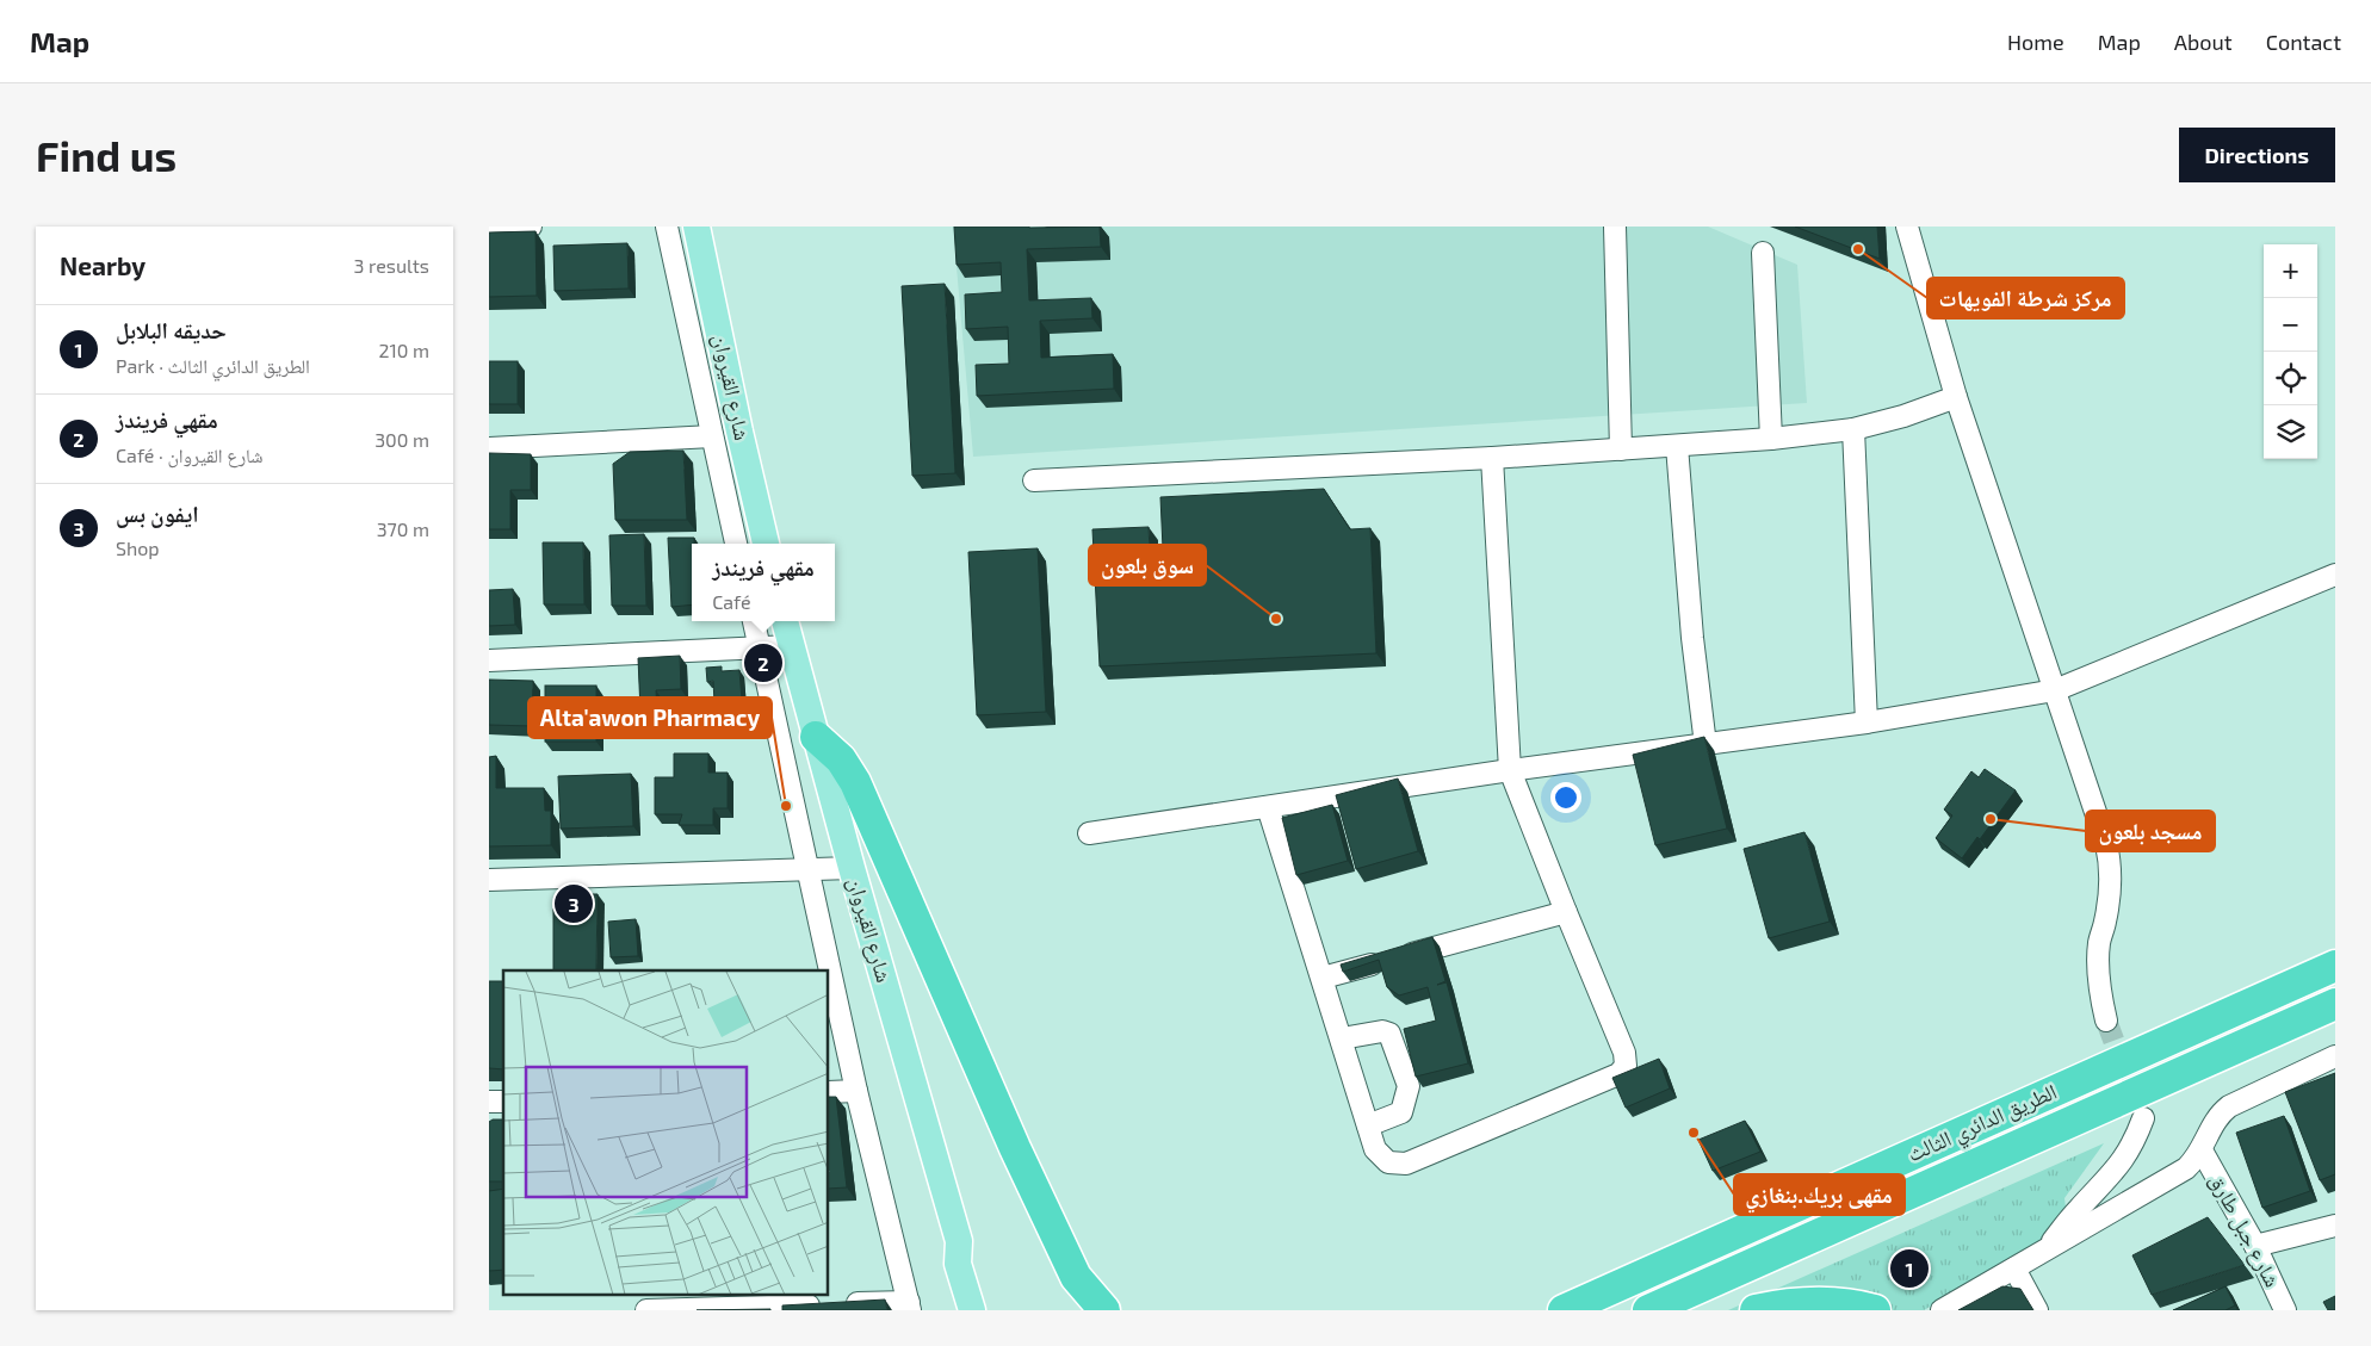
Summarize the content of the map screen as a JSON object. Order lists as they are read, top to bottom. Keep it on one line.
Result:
{"streets":{"highway":["الطريق الدائري الثالث"],"main road":["شارع القيروان"],"street":["شارع جبل طارق"]},"places":["مركز شرطة الفويهات","سوق بلعون","Alta'awon Pharmacy","مسجد بلعون","مقهى بريك.بنغازي"],"page":{"header":"Map","nav":["Home","Map","About","Contact"],"buttons":"Directions","title":"Find us","heading":["Nearby","3 results"],"map_buttons":["+","−"],"list":[{"mark":"1","name":"حديقه البلابل","note":"Park · الطريق الدائري الثالث","value":"210 m"},{"mark":"2","name":"مقهي فريندز","note":"Café · شارع القيروان","value":"300 m"},{"mark":"3","name":"ايفون بس","note":"Shop","value":"370 m"}],"popup":["مقهي فريندز","Café"],"pins":["2","3","1"]}}
